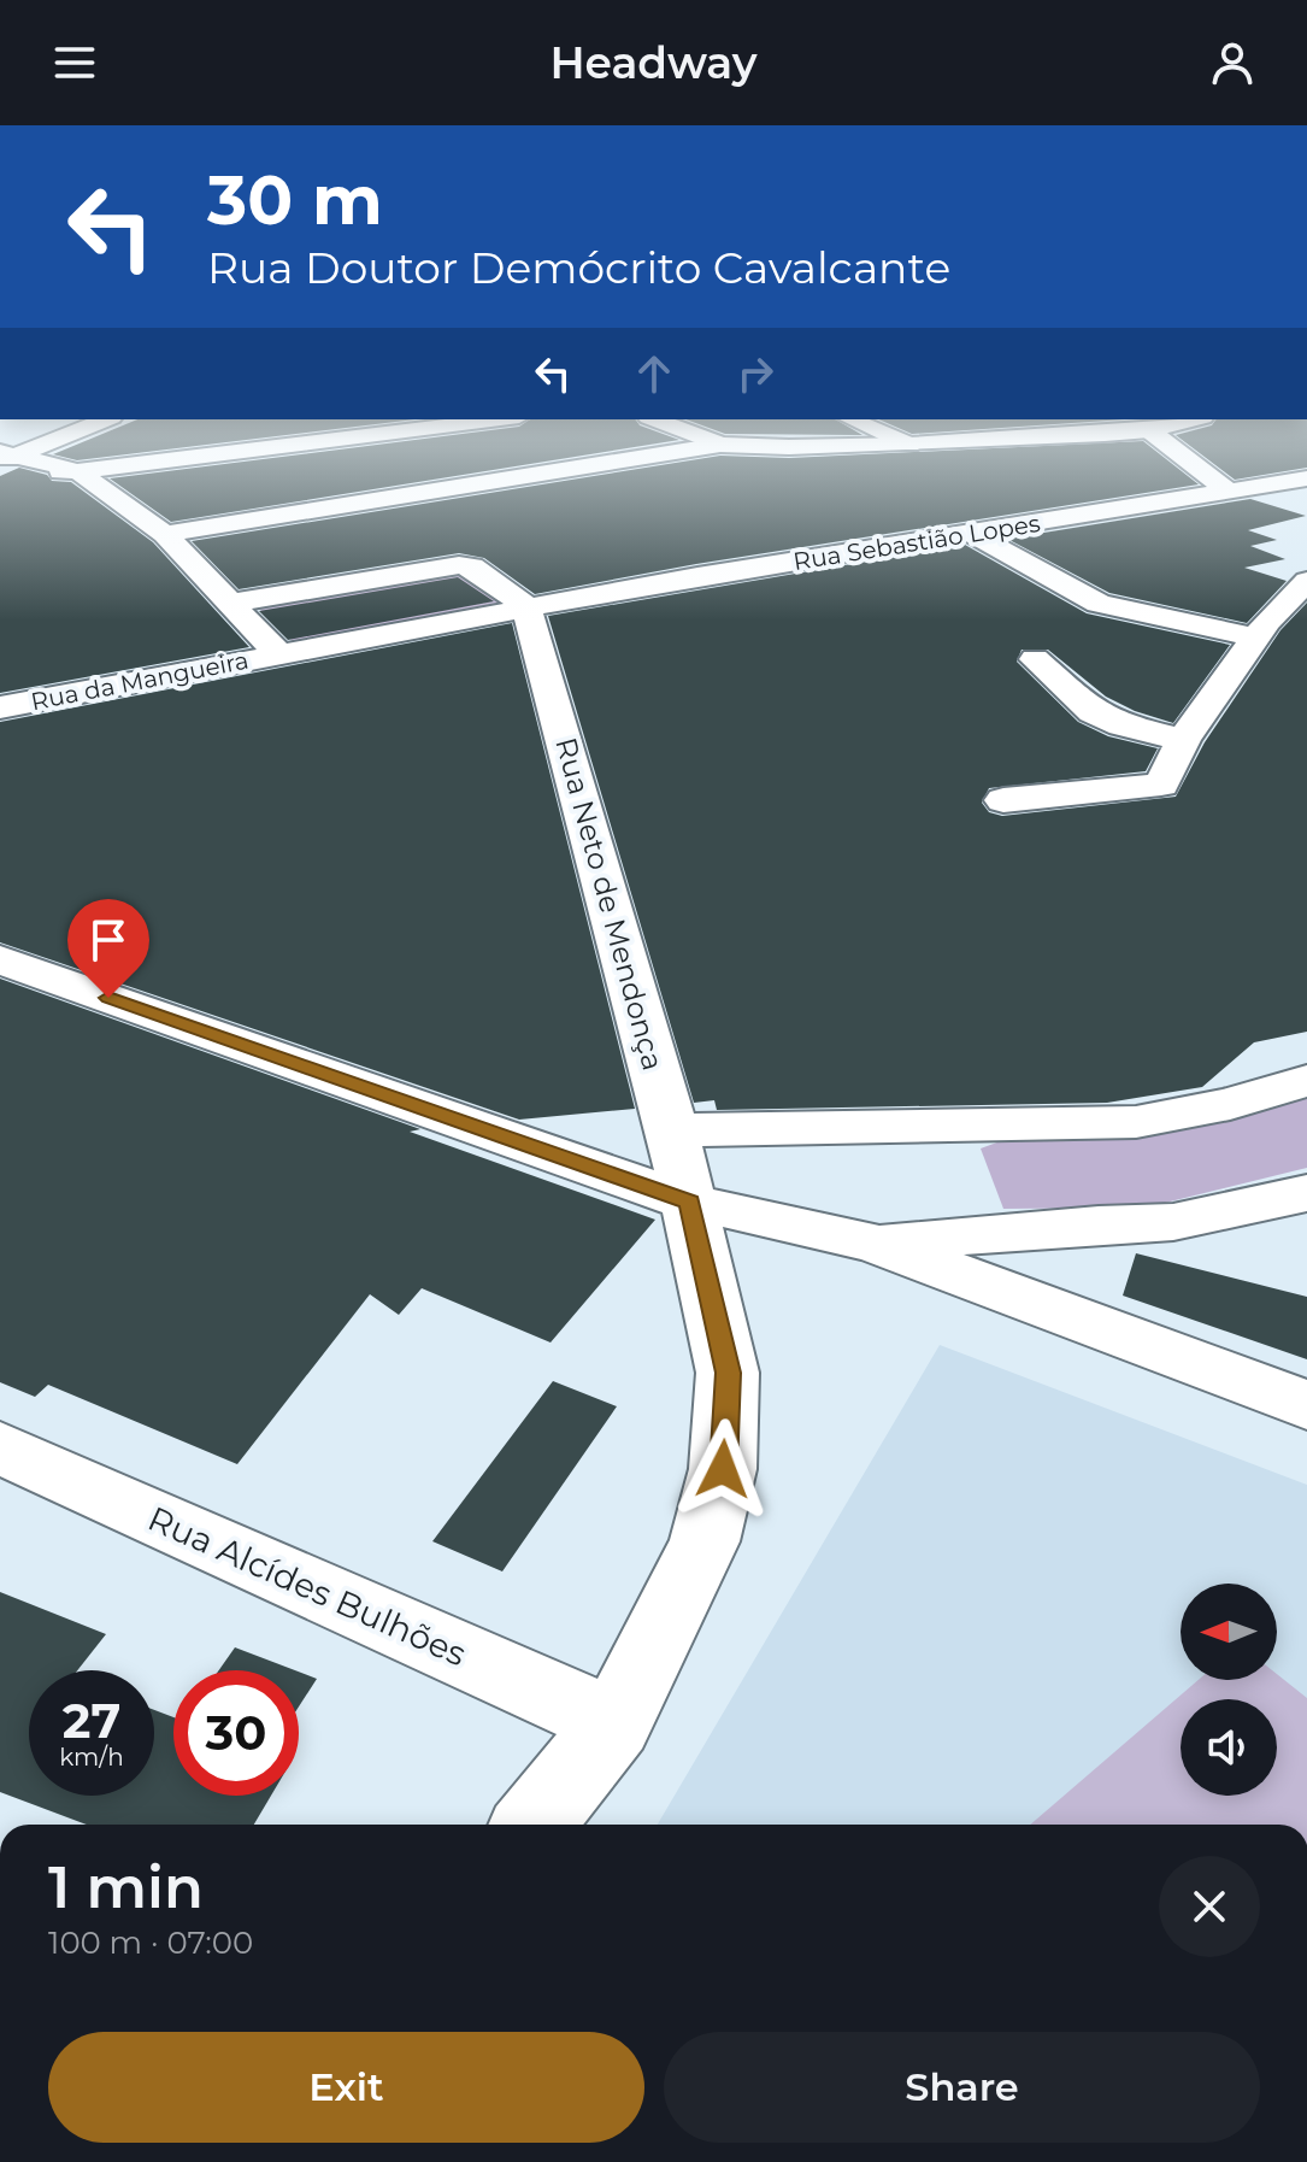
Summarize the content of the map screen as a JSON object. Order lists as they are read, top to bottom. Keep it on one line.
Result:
{"streets":{"street":["Rua Sebastião Lopes","Rua da Mangueira","Rua Neto de Mendonça","Rua Alcídes Bulhões"]},"crossings":[["Rua Sebastião Lopes","Rua da Mangueira"],["Rua Sebastião Lopes","Rua Neto de Mendonça"],["Rua da Mangueira","Rua Neto de Mendonça"],["Rua Neto de Mendonça","Rua Alcídes Bulhões"]],"north":"left","page":{"header":"Headway","turn":["30 m","Rua Doutor Demócrito Cavalcante"],"speed":"27 km/h","limit":"30","heading":["1 min","100 m · 07:00"],"buttons":["Exit","Share"]}}
